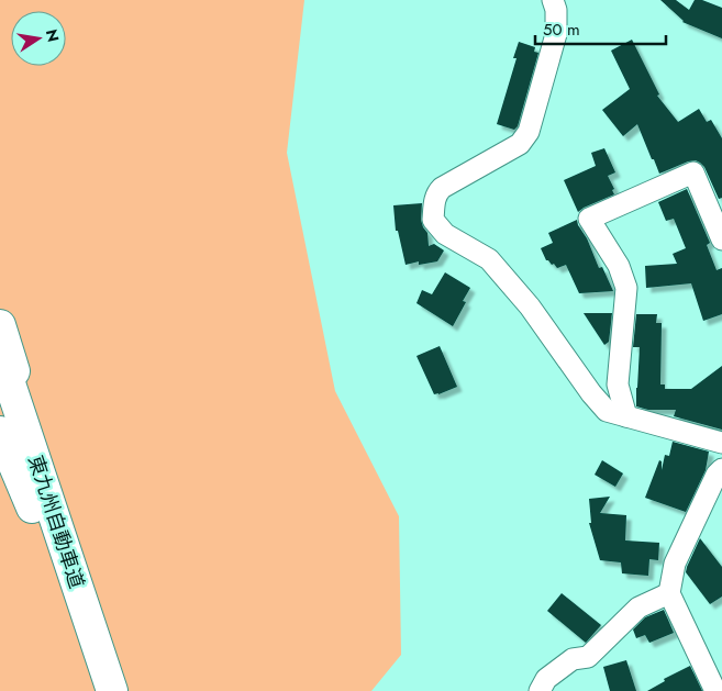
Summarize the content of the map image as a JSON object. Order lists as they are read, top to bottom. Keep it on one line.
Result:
{"streets":{"highway":["東九州自動車道"]},"scale_bar":"50 m","north":"right"}
